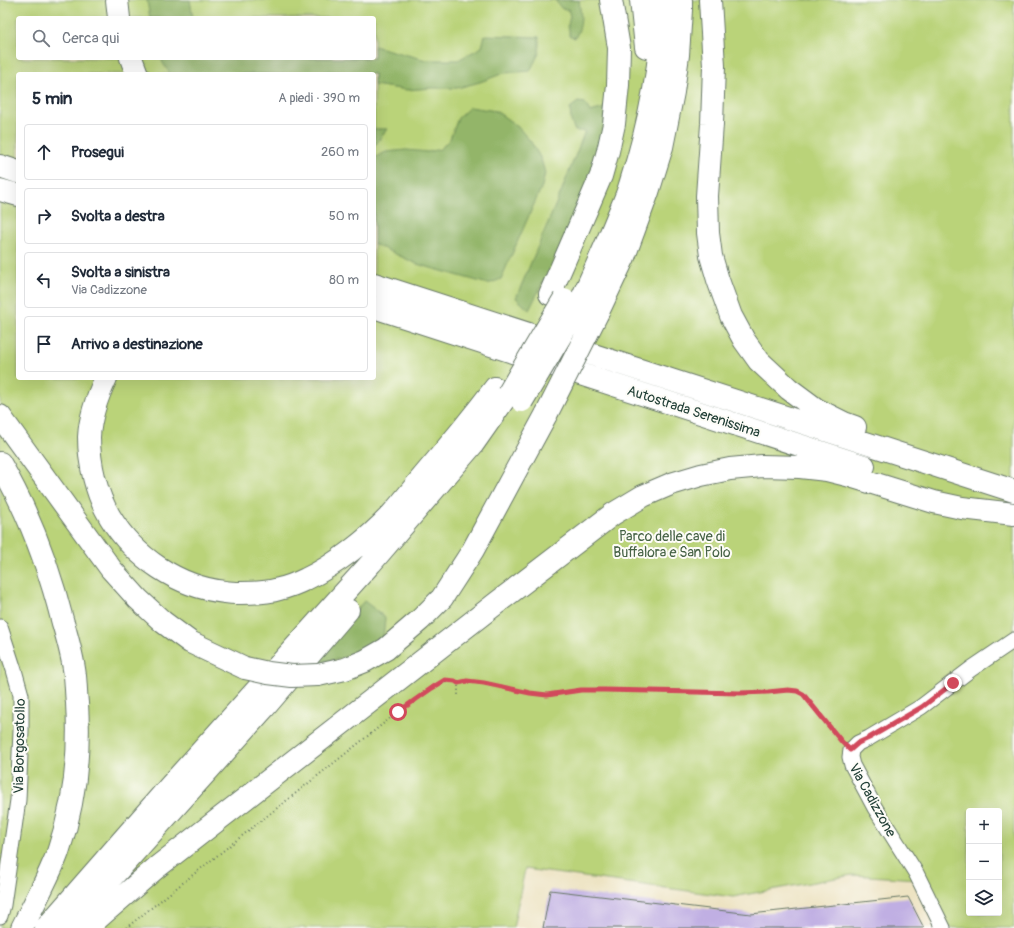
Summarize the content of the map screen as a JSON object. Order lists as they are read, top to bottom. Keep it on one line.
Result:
{"streets":{"highway":["Autostrada Serenissima"],"street":["Via Borgosatollo","Via Cadizzone"]},"parks":["Parco delle cave di Buffalora e San Polo"],"page":{"search":"Cerca qui","heading":["5 min","A piedi · 390 m"],"list":[["Prosegui","260 m"],["Svolta a destra","50 m"],["Svolta a sinistra","Via Cadizzone","80 m"],"Arrivo a destinazione"],"map_buttons":["+","−"]}}
